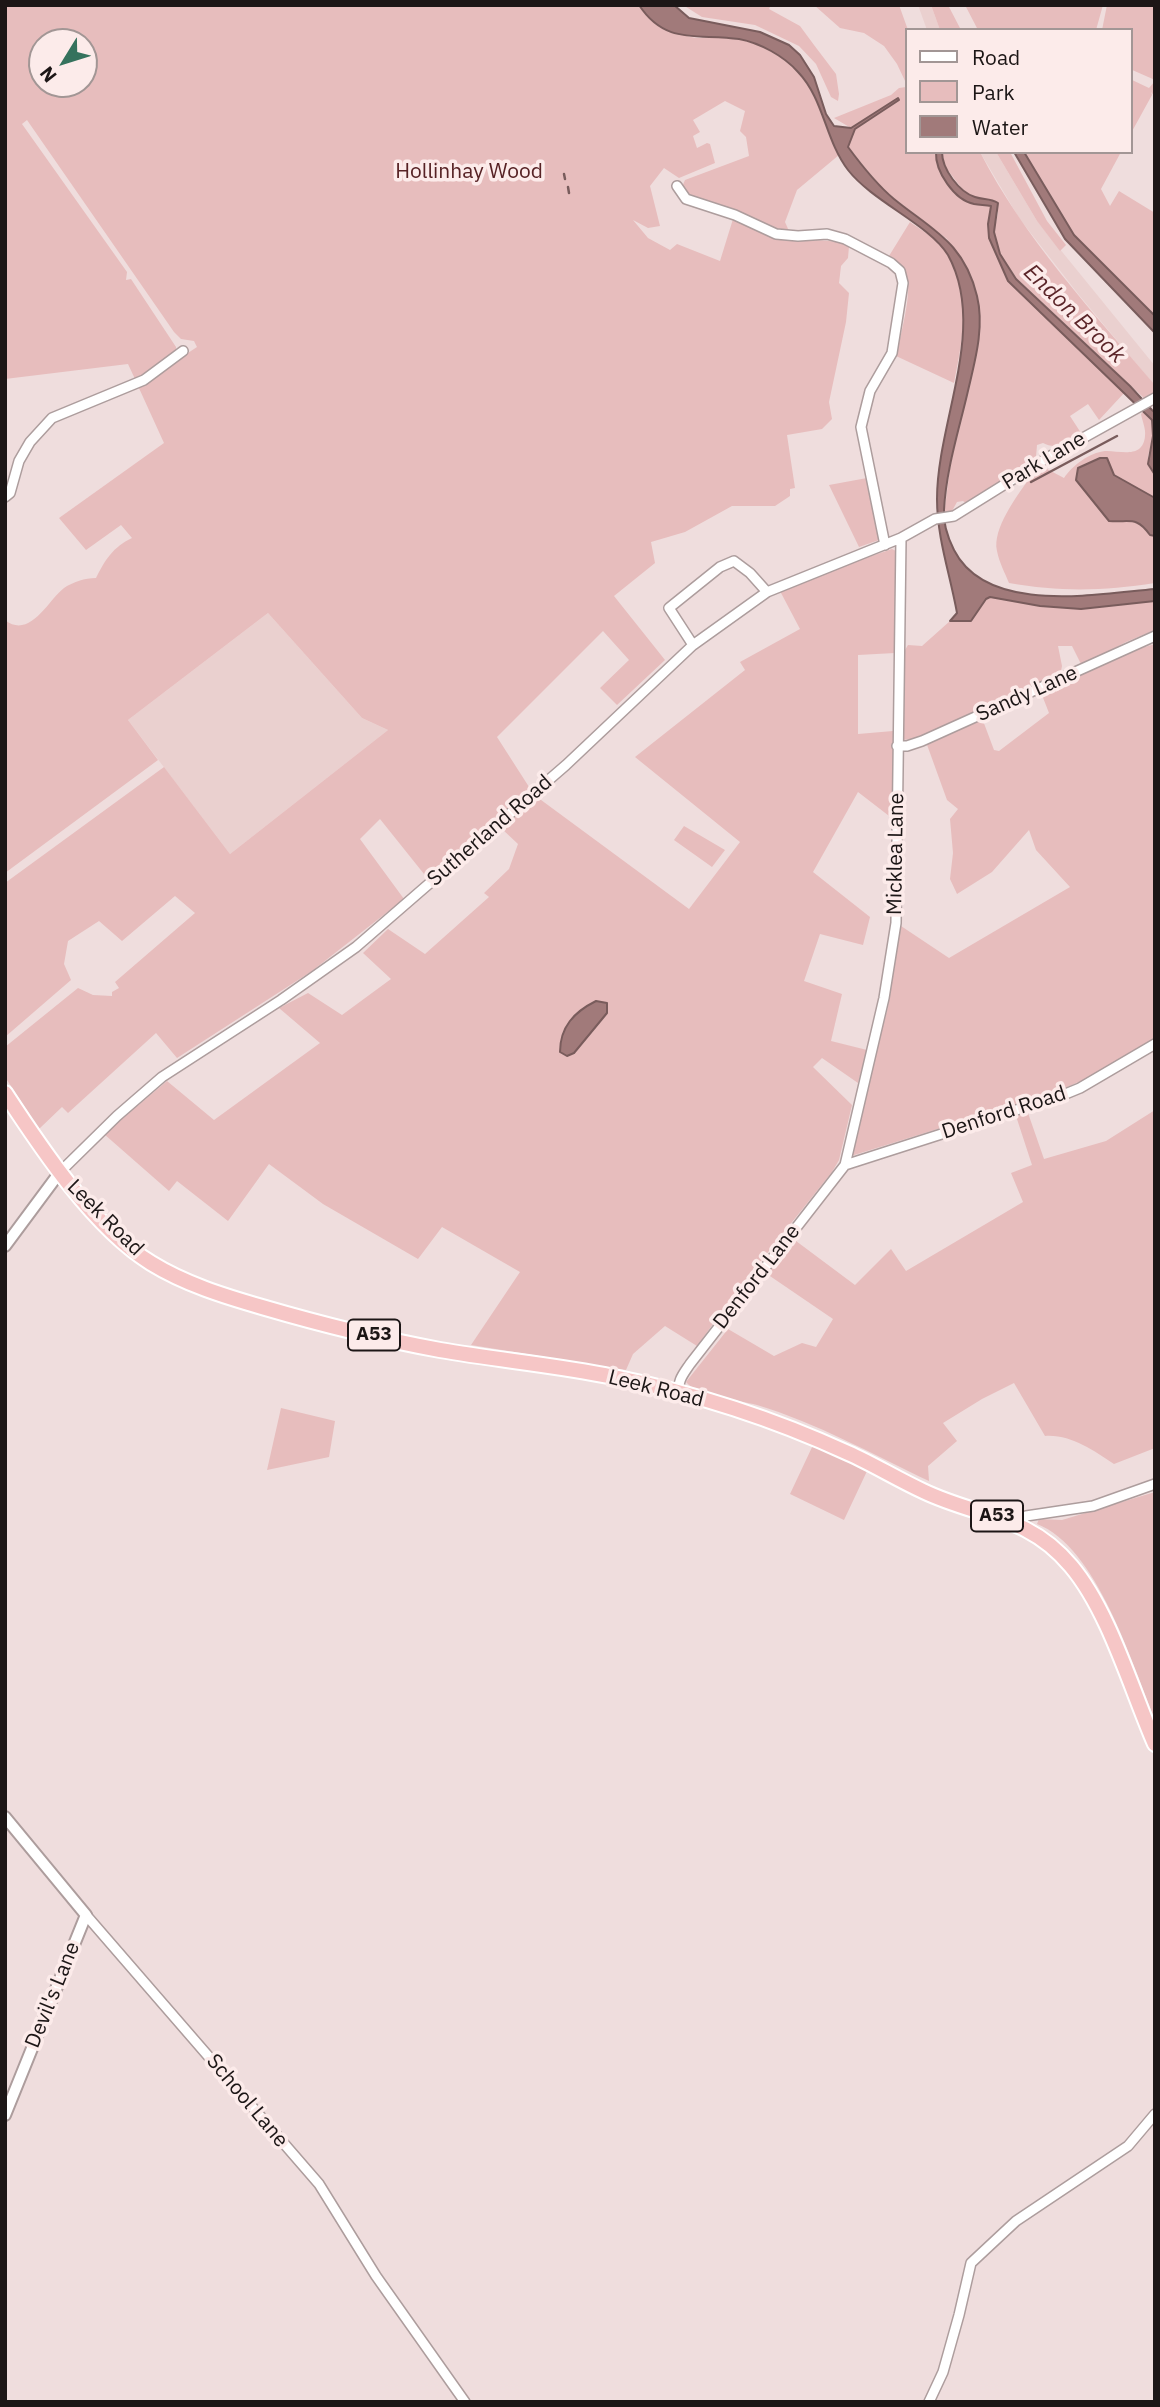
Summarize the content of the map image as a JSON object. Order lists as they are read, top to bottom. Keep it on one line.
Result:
{"streets":{"highway":["Leek Road","A53"],"street":["Park Lane","Sandy Lane","Sutherland Road","Micklea Lane","Denford Road","Denford Lane","Devil's Lane","School Lane"]},"crossings":[["Park Lane","Sutherland Road"],["Sandy Lane","Micklea Lane"],["Sutherland Road","Micklea Lane"],["Sutherland Road","Leek Road"],["Sutherland Road","A53"],["Micklea Lane","Denford Road"],["Micklea Lane","Denford Lane"],["Denford Road","Denford Lane"],["Leek Road","Denford Lane"],["Leek Road","A53"],["Devil's Lane","School Lane"]],"water":["Endon Brook"],"parks":["Hollinhay Wood"],"legend":["Road","Park","Water"],"north":"bottom left"}
